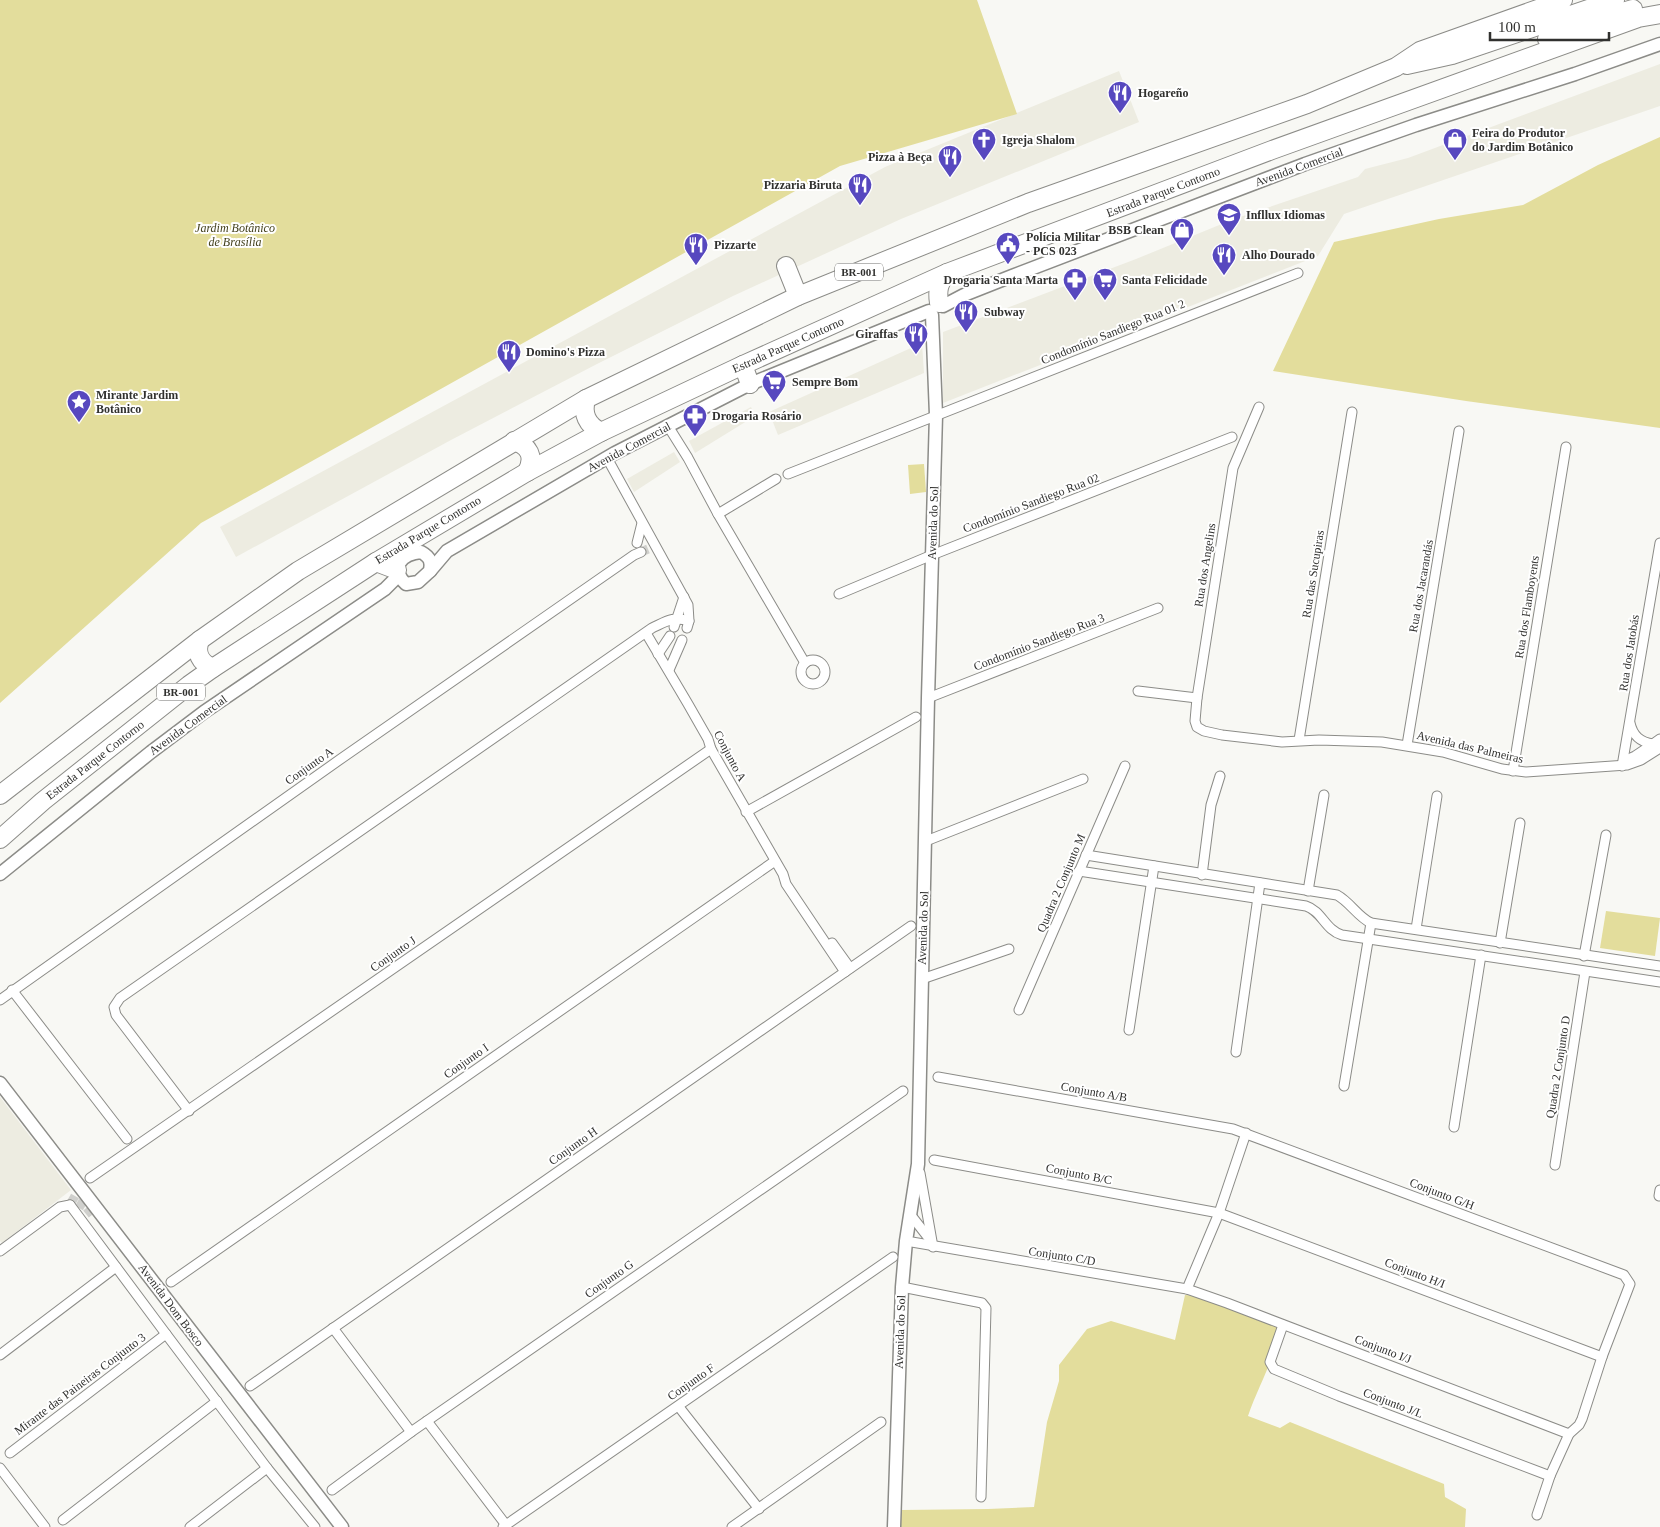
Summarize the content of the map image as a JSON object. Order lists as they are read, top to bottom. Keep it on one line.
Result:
{"streets":{"highway":["Estrada Parque Contorno","BR-001"],"street":["Avenida Comercial","Condomínio Sandiego Rua 01 2","Condomínio Sandiego Rua 02","Avenida do Sol","Rua dos Angelins","Rua das Sucupiras","Rua dos Jacarandás","Rua dos Flamboyents","Condomínio Sandiego Rua 3","Rua dos Jatobás","Avenida das Palmeiras","Conjunto A","Quadra 2 Conjunto M","Conjunto J","Conjunto I","Quadra 2 Conjunto D","Conjunto A/B","Conjunto H","Conjunto B/C","Conjunto G/H","Conjunto C/D","Conjunto H/I","Conjunto G","Avenida Dom Bosco","Conjunto I/J","Conjunto F","Mirante das Paineiras Conjunto 3","Conjunto J/L"]},"crossings":[["Avenida Comercial","Avenida do Sol"],["Condomínio Sandiego Rua 01 2","Avenida do Sol"],["Condomínio Sandiego Rua 02","Avenida do Sol"],["Avenida do Sol","Condomínio Sandiego Rua 3"],["Avenida do Sol","Conjunto C/D"],["Rua dos Angelins","Avenida das Palmeiras"],["Rua das Sucupiras","Avenida das Palmeiras"],["Rua dos Jacarandás","Avenida das Palmeiras"],["Rua dos Flamboyents","Avenida das Palmeiras"],["Rua dos Jatobás","Avenida das Palmeiras"],["Conjunto A","Conjunto J"],["Conjunto A","Conjunto I"],["Conjunto A","Conjunto H"],["Conjunto A/B","Conjunto G/H"],["Conjunto B/C","Conjunto H/I"],["Conjunto G/H","Conjunto H/I"],["Conjunto C/D","Conjunto I/J"],["Conjunto I/J","Conjunto J/L"]],"parks":["Jardim Botânico de Brasília"],"places":{"restaurant":["Hogareño","Pizza à Beça","Pizzaria Biruta","Pizzarte","Alho Dourado","Subway","Giraffas","Domino's Pizza"],"church":["Igreja Shalom"],"shop":["Feira do Produtor do Jardim Botânico","BSB Clean"],"school or university":["Infllux Idiomas"],"public building":["Polícia Militar - PCS 023"],"pharmacy":["Drogaria Santa Marta","Drogaria Rosário"],"supermarket":["Santa Felicidade","Sempre Bom"],"place":["Mirante Jardim Botânico"]},"scale_bar":"100 m"}
